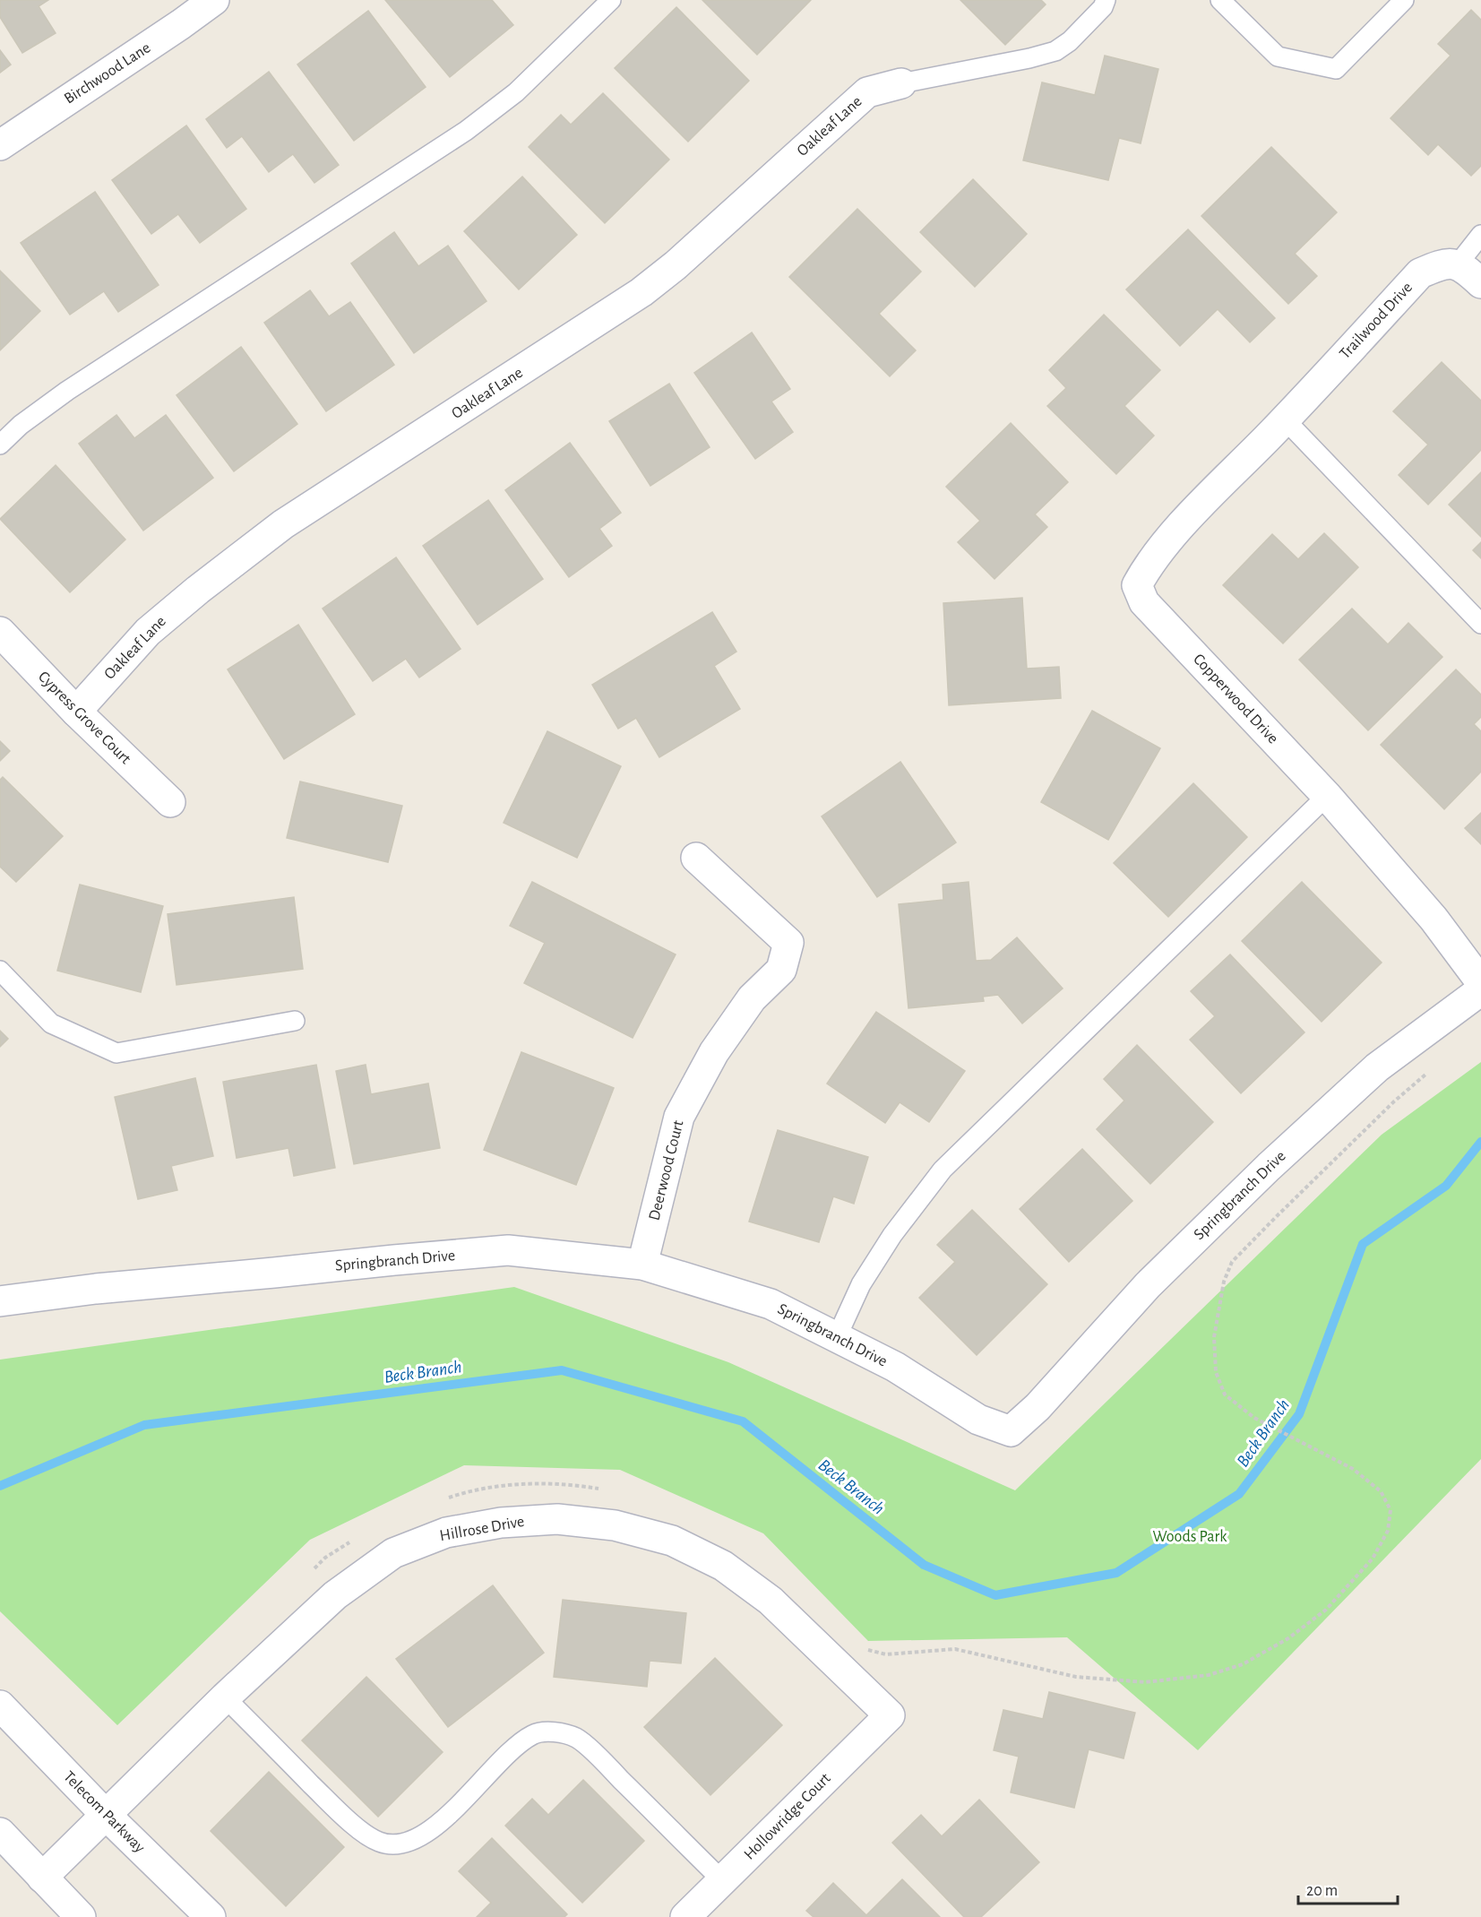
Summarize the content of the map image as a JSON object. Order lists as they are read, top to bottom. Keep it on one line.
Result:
{"streets":{"street":["Birchwood Lane","Oakleaf Lane","Trailwood Drive","Copperwood Drive","Cypress Grove Court","Deerwood Court","Springbranch Drive","Hillrose Drive","Telecom Parkway","Hollowridge Court"]},"crossings":[["Oakleaf Lane","Cypress Grove Court"],["Trailwood Drive","Copperwood Drive"],["Deerwood Court","Springbranch Drive"],["Hillrose Drive","Telecom Parkway"],["Hillrose Drive","Hollowridge Court"]],"water":["Beck Branch"],"parks":["Woods Park"],"scale_bar":"20 m"}
